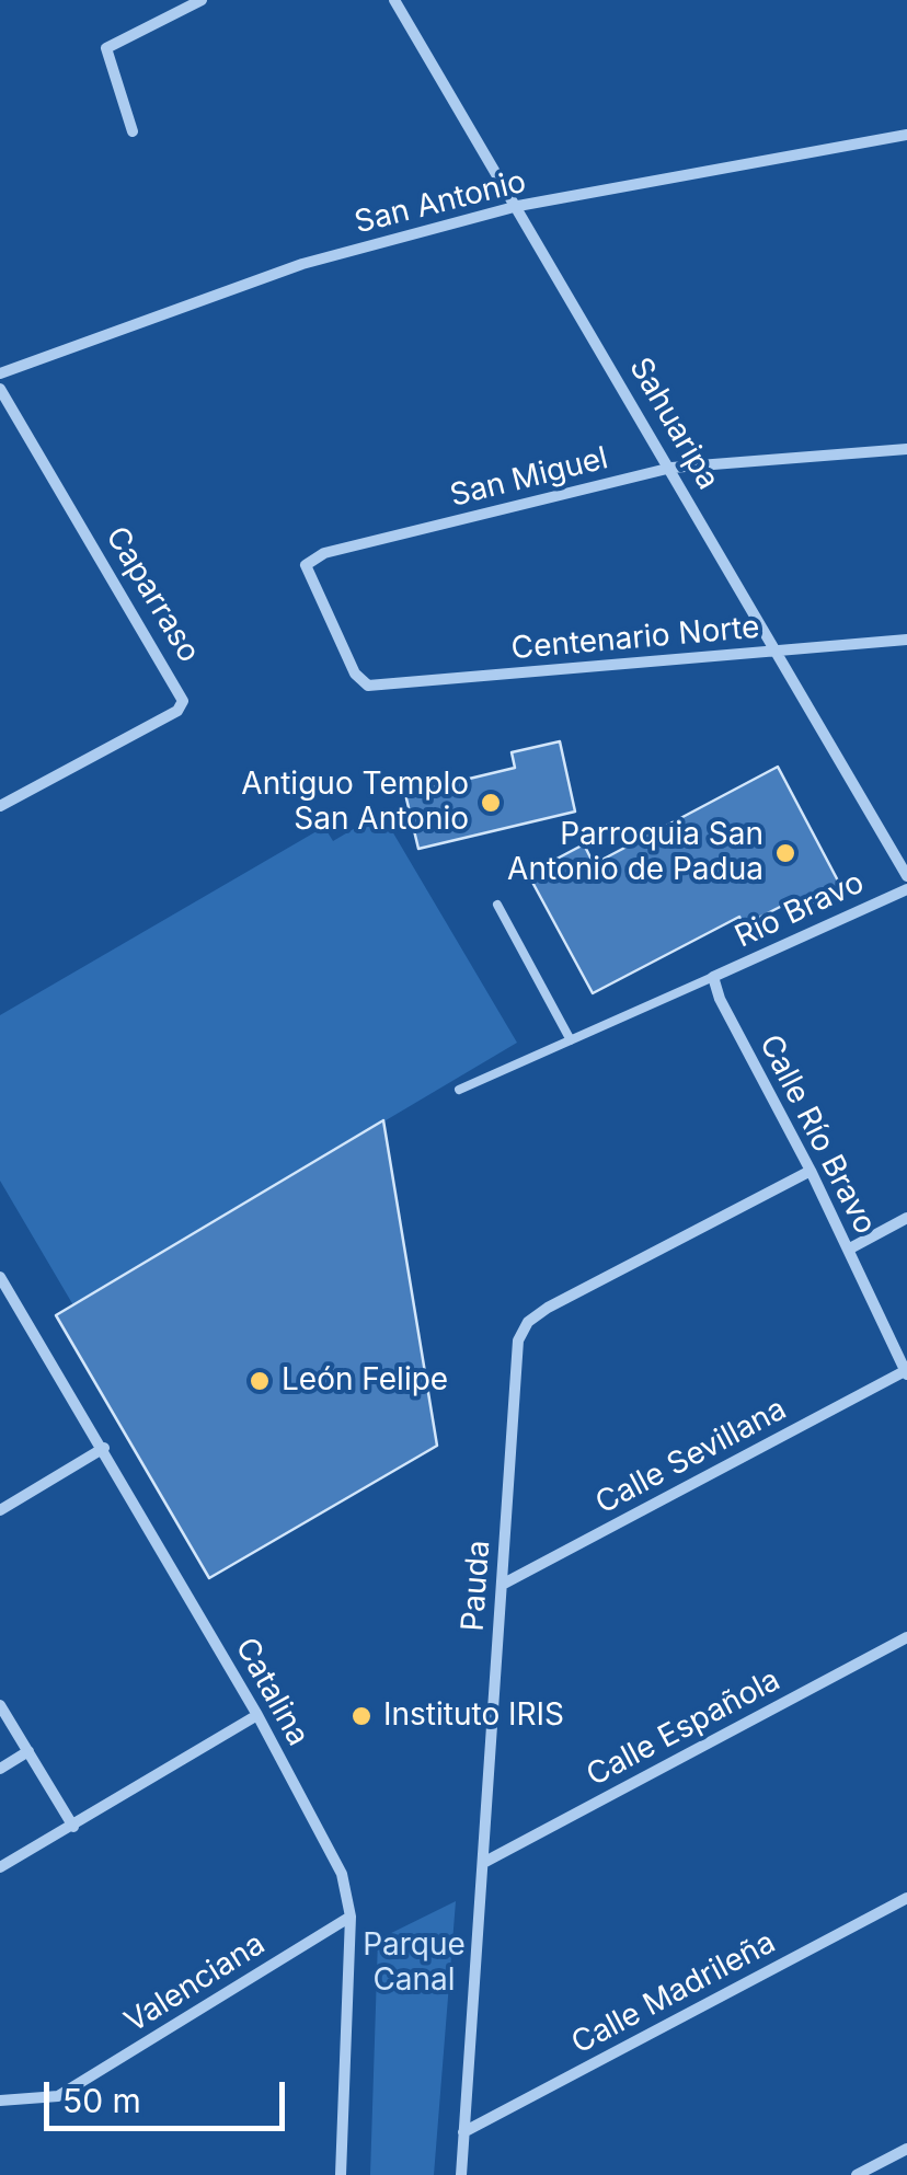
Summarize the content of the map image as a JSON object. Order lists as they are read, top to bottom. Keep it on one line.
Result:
{"streets":{"street":["San Antonio","Sahuaripa","San Miguel","Caparraso","Centenario Norte","Rio Bravo","Calle Río Bravo","Calle Sevillana","Pauda","Catalina","Calle Española","Valenciana","Calle Madrileña"]},"crossings":[["San Antonio","Sahuaripa"],["Sahuaripa","San Miguel"],["Sahuaripa","Centenario Norte"],["San Miguel","Centenario Norte"],["Rio Bravo","Calle Río Bravo"],["Calle Río Bravo","Calle Sevillana"],["Calle Río Bravo","Pauda"],["Calle Sevillana","Pauda"],["Pauda","Calle Española"],["Pauda","Calle Madrileña"],["Catalina","Valenciana"]],"parks":["Parque Canal"],"places":["Antiguo Templo San Antonio","Parroquia San Antonio de Padua","León Felipe","Instituto IRIS"],"scale_bar":"50 m"}
